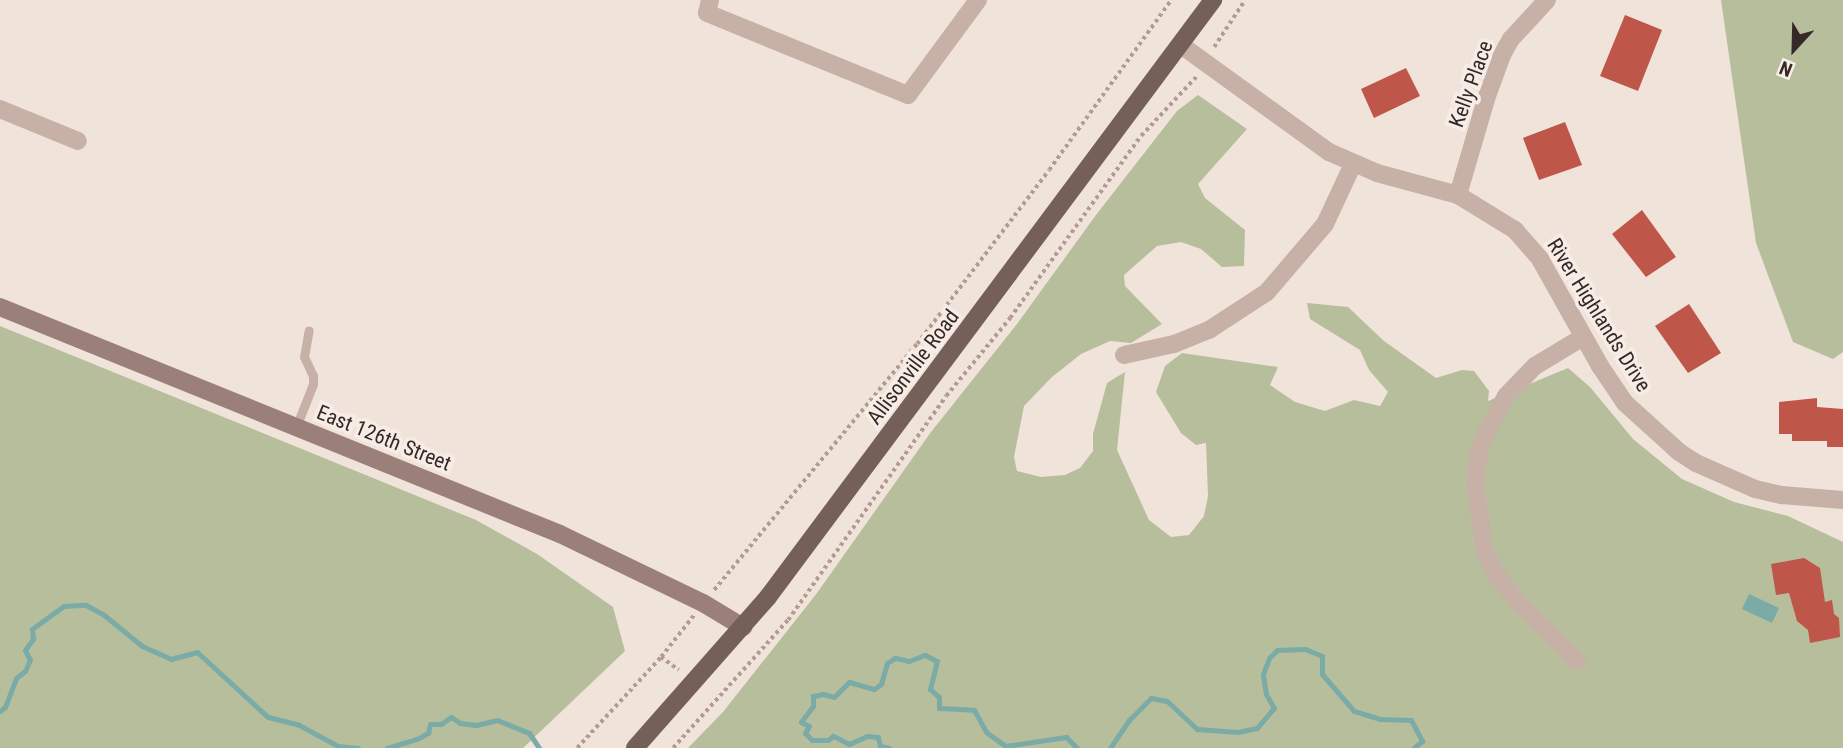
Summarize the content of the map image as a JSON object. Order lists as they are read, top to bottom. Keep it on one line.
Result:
{"streets":{"main road":["Allisonville Road","East 126th Street"],"street":["Kelly Place","River Highlands Drive"]},"crossings":[["Kelly Place","River Highlands Drive"],["River Highlands Drive","Allisonville Road"],["Allisonville Road","East 126th Street"]],"north":"bottom"}
